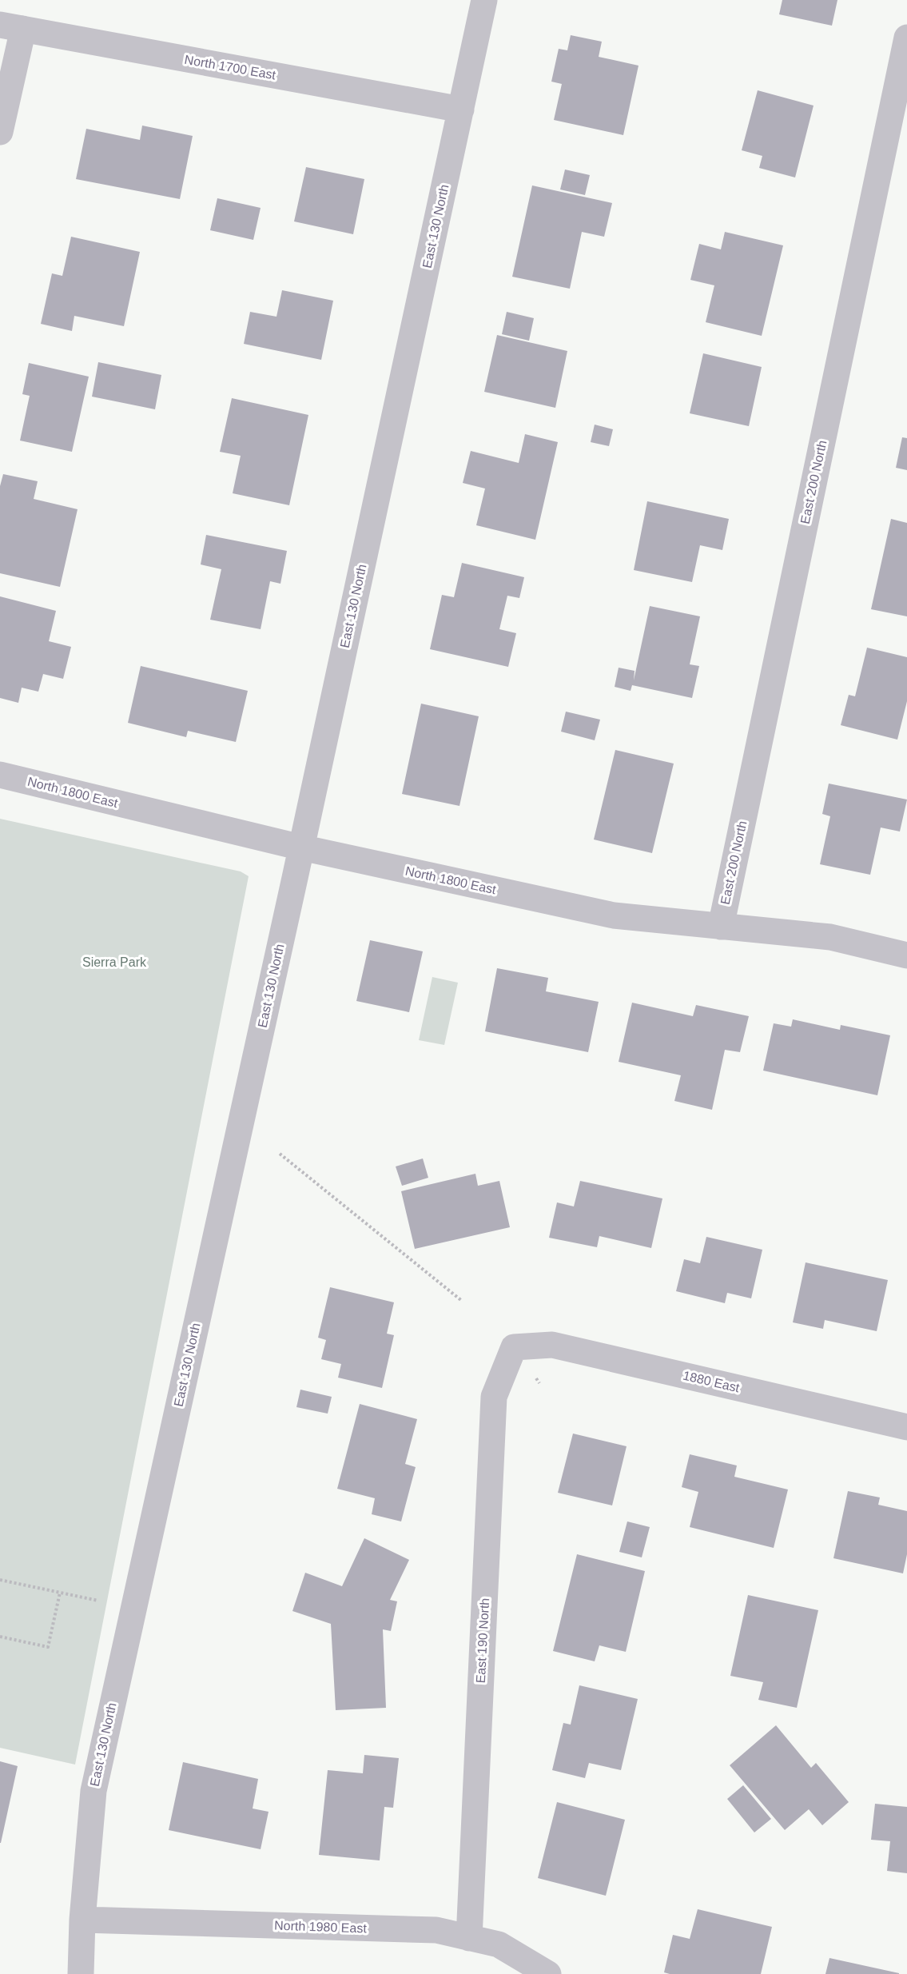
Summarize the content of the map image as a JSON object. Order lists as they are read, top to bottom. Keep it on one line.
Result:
{"streets":{"street":["North 1700 East","East 130 North","East 200 North","North 1800 East","1880 East","East 190 North","North 1980 East"]},"crossings":[["North 1700 East","East 130 North"],["East 130 North","North 1800 East"],["East 130 North","North 1980 East"],["East 200 North","North 1800 East"],["1880 East","East 190 North"],["East 190 North","North 1980 East"]],"parks":["Sierra Park"]}
